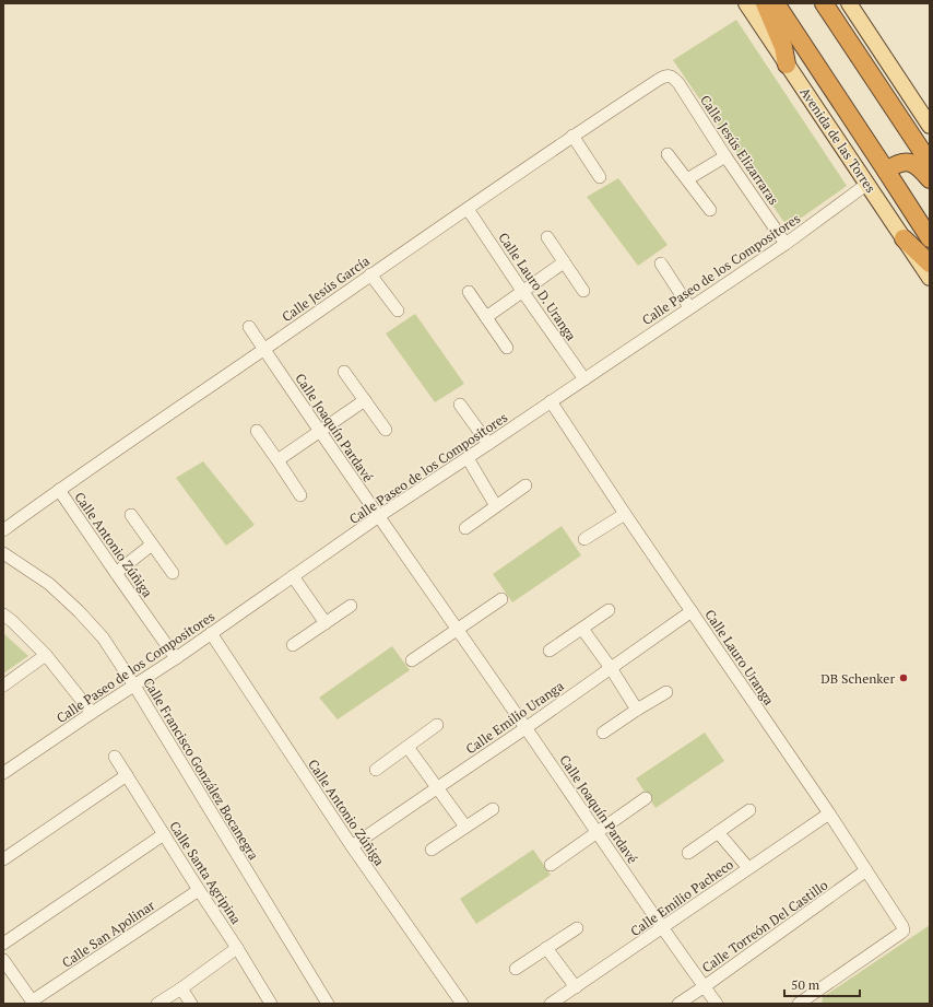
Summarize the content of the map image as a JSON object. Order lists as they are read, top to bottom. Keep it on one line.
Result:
{"streets":{"highway":["Avenida de las Torres"],"street":["Calle Jesús Elizarraras","Calle Paseo de los Compositores","Calle Lauro D. Uranga","Calle Jesús García","Calle Joaquín Pardavé","Calle Antonio Zúñiga","Calle Lauro Uranga","Calle Emilio Uranga","Calle Francisco González Bocanegra","Calle Santa Agripina","Calle Emilio Pacheco","Calle Torreón Del Castillo","Calle San Apolinar"]},"crossings":[["Avenida de las Torres","Calle Paseo de los Compositores"],["Calle Jesús Elizarraras","Calle Paseo de los Compositores"],["Calle Jesús Elizarraras","Calle Jesús García"],["Calle Paseo de los Compositores","Calle Lauro D. Uranga"],["Calle Paseo de los Compositores","Calle Joaquín Pardavé"],["Calle Paseo de los Compositores","Calle Antonio Zúñiga"],["Calle Paseo de los Compositores","Calle Lauro Uranga"],["Calle Paseo de los Compositores","Calle Francisco González Bocanegra"],["Calle Lauro D. Uranga","Calle Jesús García"],["Calle Jesús García","Calle Joaquín Pardavé"],["Calle Jesús García","Calle Antonio Zúñiga"],["Calle Joaquín Pardavé","Calle Emilio Uranga"],["Calle Joaquín Pardavé","Calle Emilio Pacheco"],["Calle Joaquín Pardavé","Calle Torreón Del Castillo"],["Calle Antonio Zúñiga","Calle Emilio Uranga"],["Calle Lauro Uranga","Calle Emilio Uranga"],["Calle Lauro Uranga","Calle Emilio Pacheco"],["Calle Lauro Uranga","Calle Torreón Del Castillo"],["Calle Santa Agripina","Calle San Apolinar"]],"places":["DB Schenker"],"scale_bar":"50 m"}
